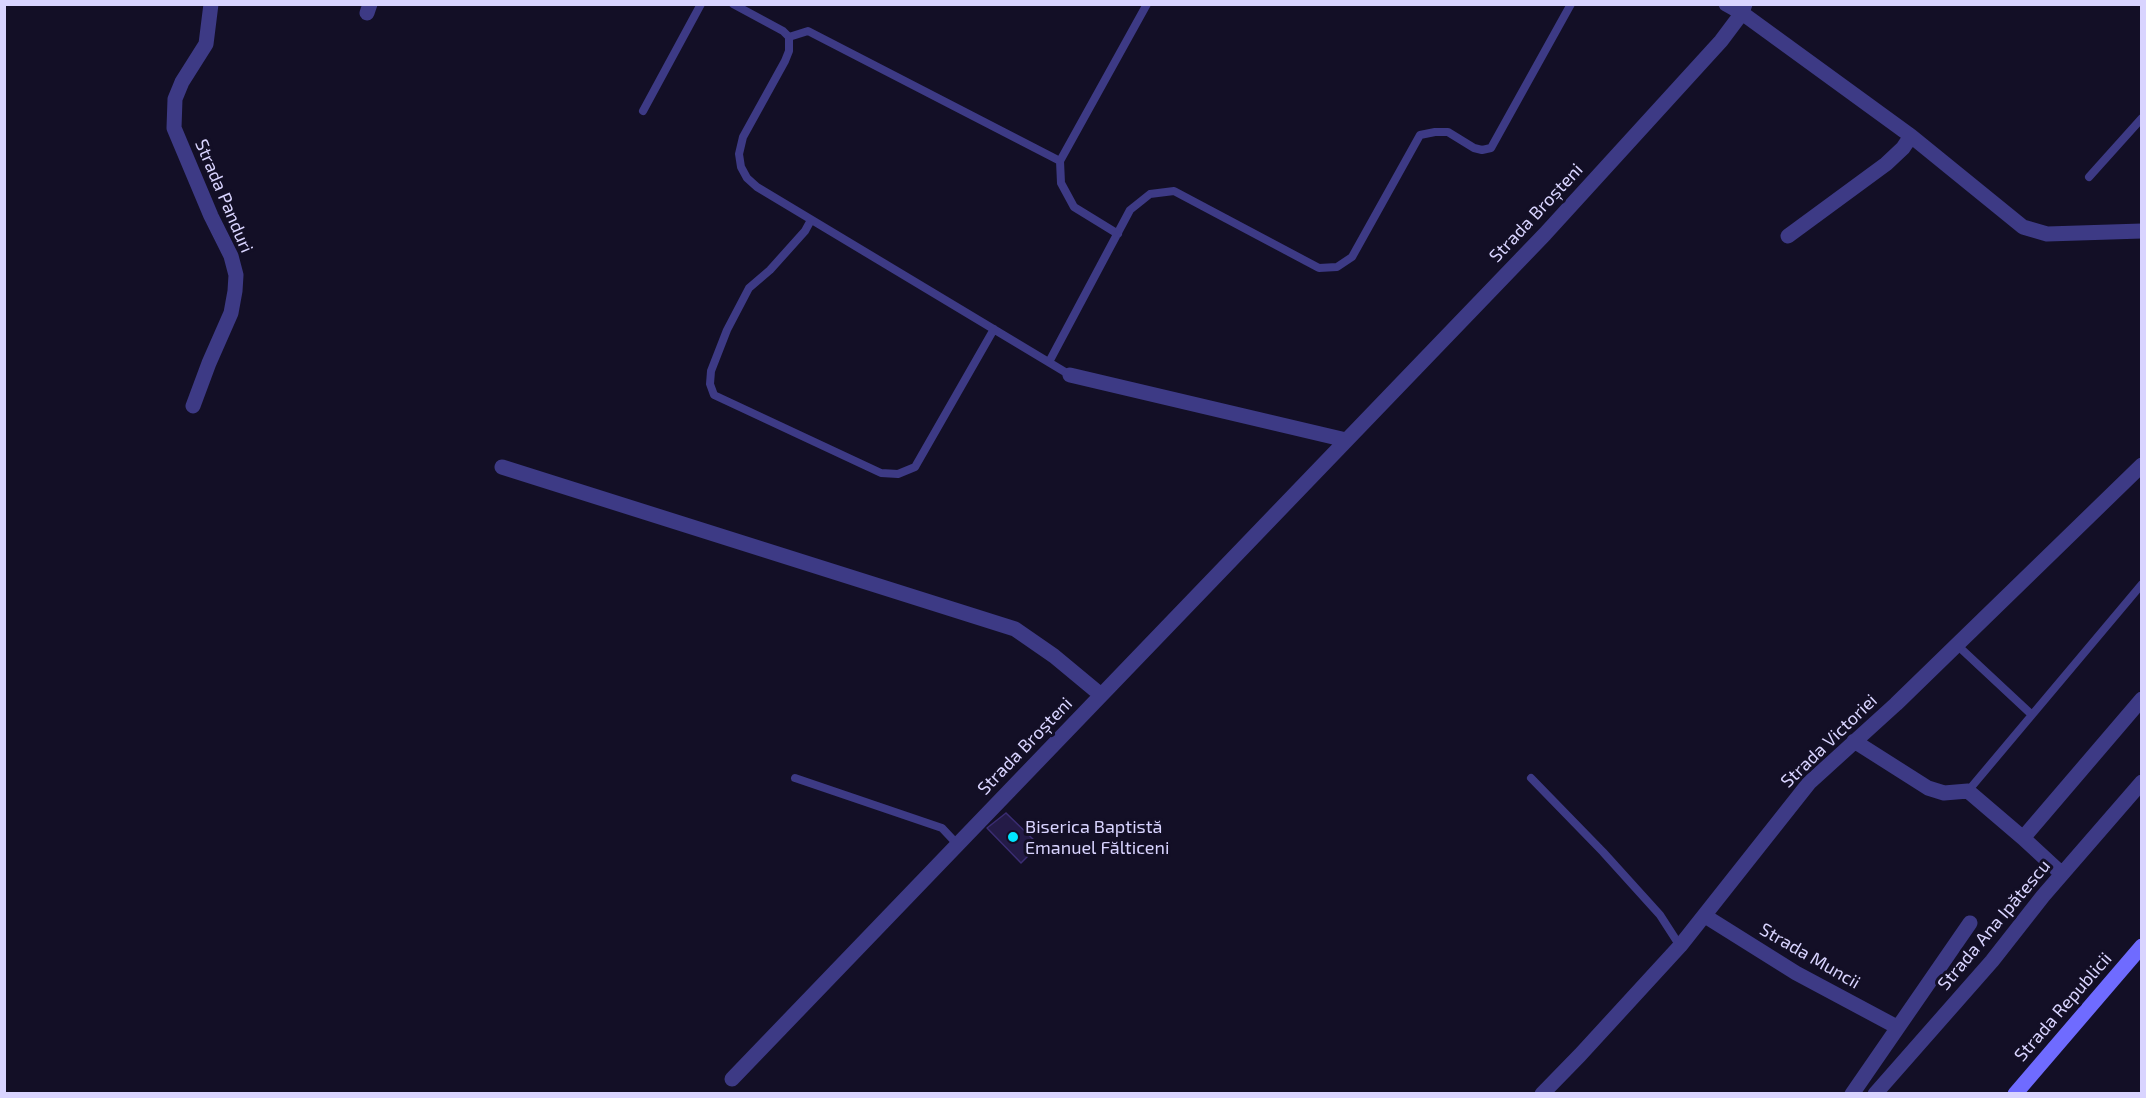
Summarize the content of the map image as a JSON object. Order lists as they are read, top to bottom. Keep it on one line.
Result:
{"streets":{"main road":["Strada Republicii"],"street":["Strada Panduri","Strada Broșteni","Strada Victoriei","Strada Ana Ipătescu","Strada Muncii"]},"crossings":[["Strada Victoriei","Strada Muncii"],["Strada Ana Ipătescu","Strada Muncii"]],"places":["Biserica Baptistă Emanuel Fălticeni"]}
